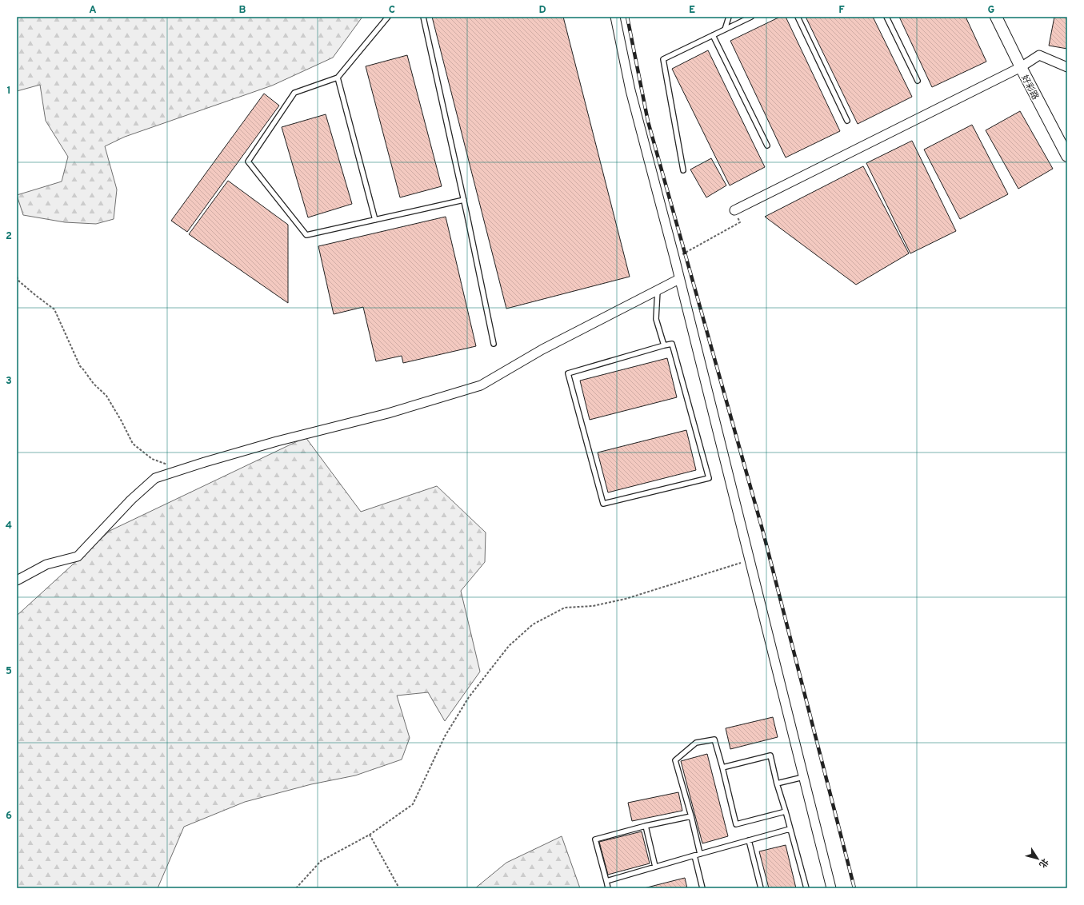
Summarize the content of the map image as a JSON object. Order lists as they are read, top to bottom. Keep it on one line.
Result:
{"streets":{"street":["好彩路"]},"north":"bottom right","grid":{"columns":["A","B","C","D","E","F","G"],"rows":["1","2","3","4","5","6"]}}
